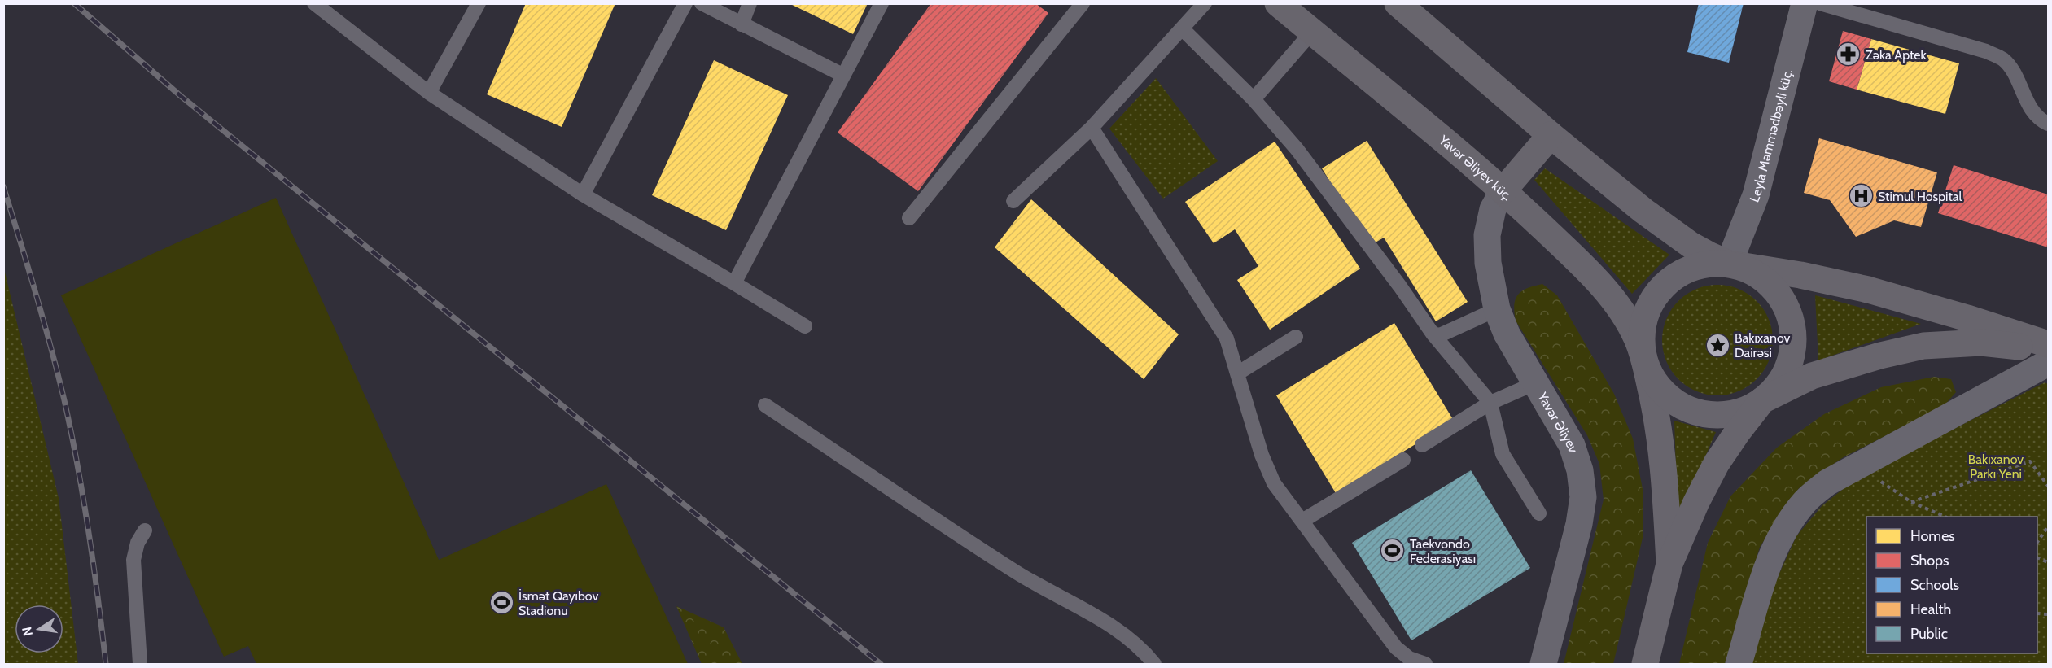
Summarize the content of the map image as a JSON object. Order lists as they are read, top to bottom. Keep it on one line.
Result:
{"streets":{"main road":["Yavər Əliyev küç."],"street":["Leyla Məmmədbəyli küç.","Yavər Əliyev"]},"crossings":[["Leyla Məmmədbəyli küç.","Yavər Əliyev küç."],["Yavər Əliyev küç.","Yavər Əliyev"]],"parks":["Bakıxanov Parkı Yeni"],"places":{"pharmacy":["Zəka Aptek"],"hospital":["Stimul Hospital"],"place":["Bakıxanov Dairəsi"],"sports":["Taekvondo Federasiyası","İsmət Qayıbov Stadionu"]},"legend":["Homes","Shops","Schools","Health","Public"],"north":"left"}
